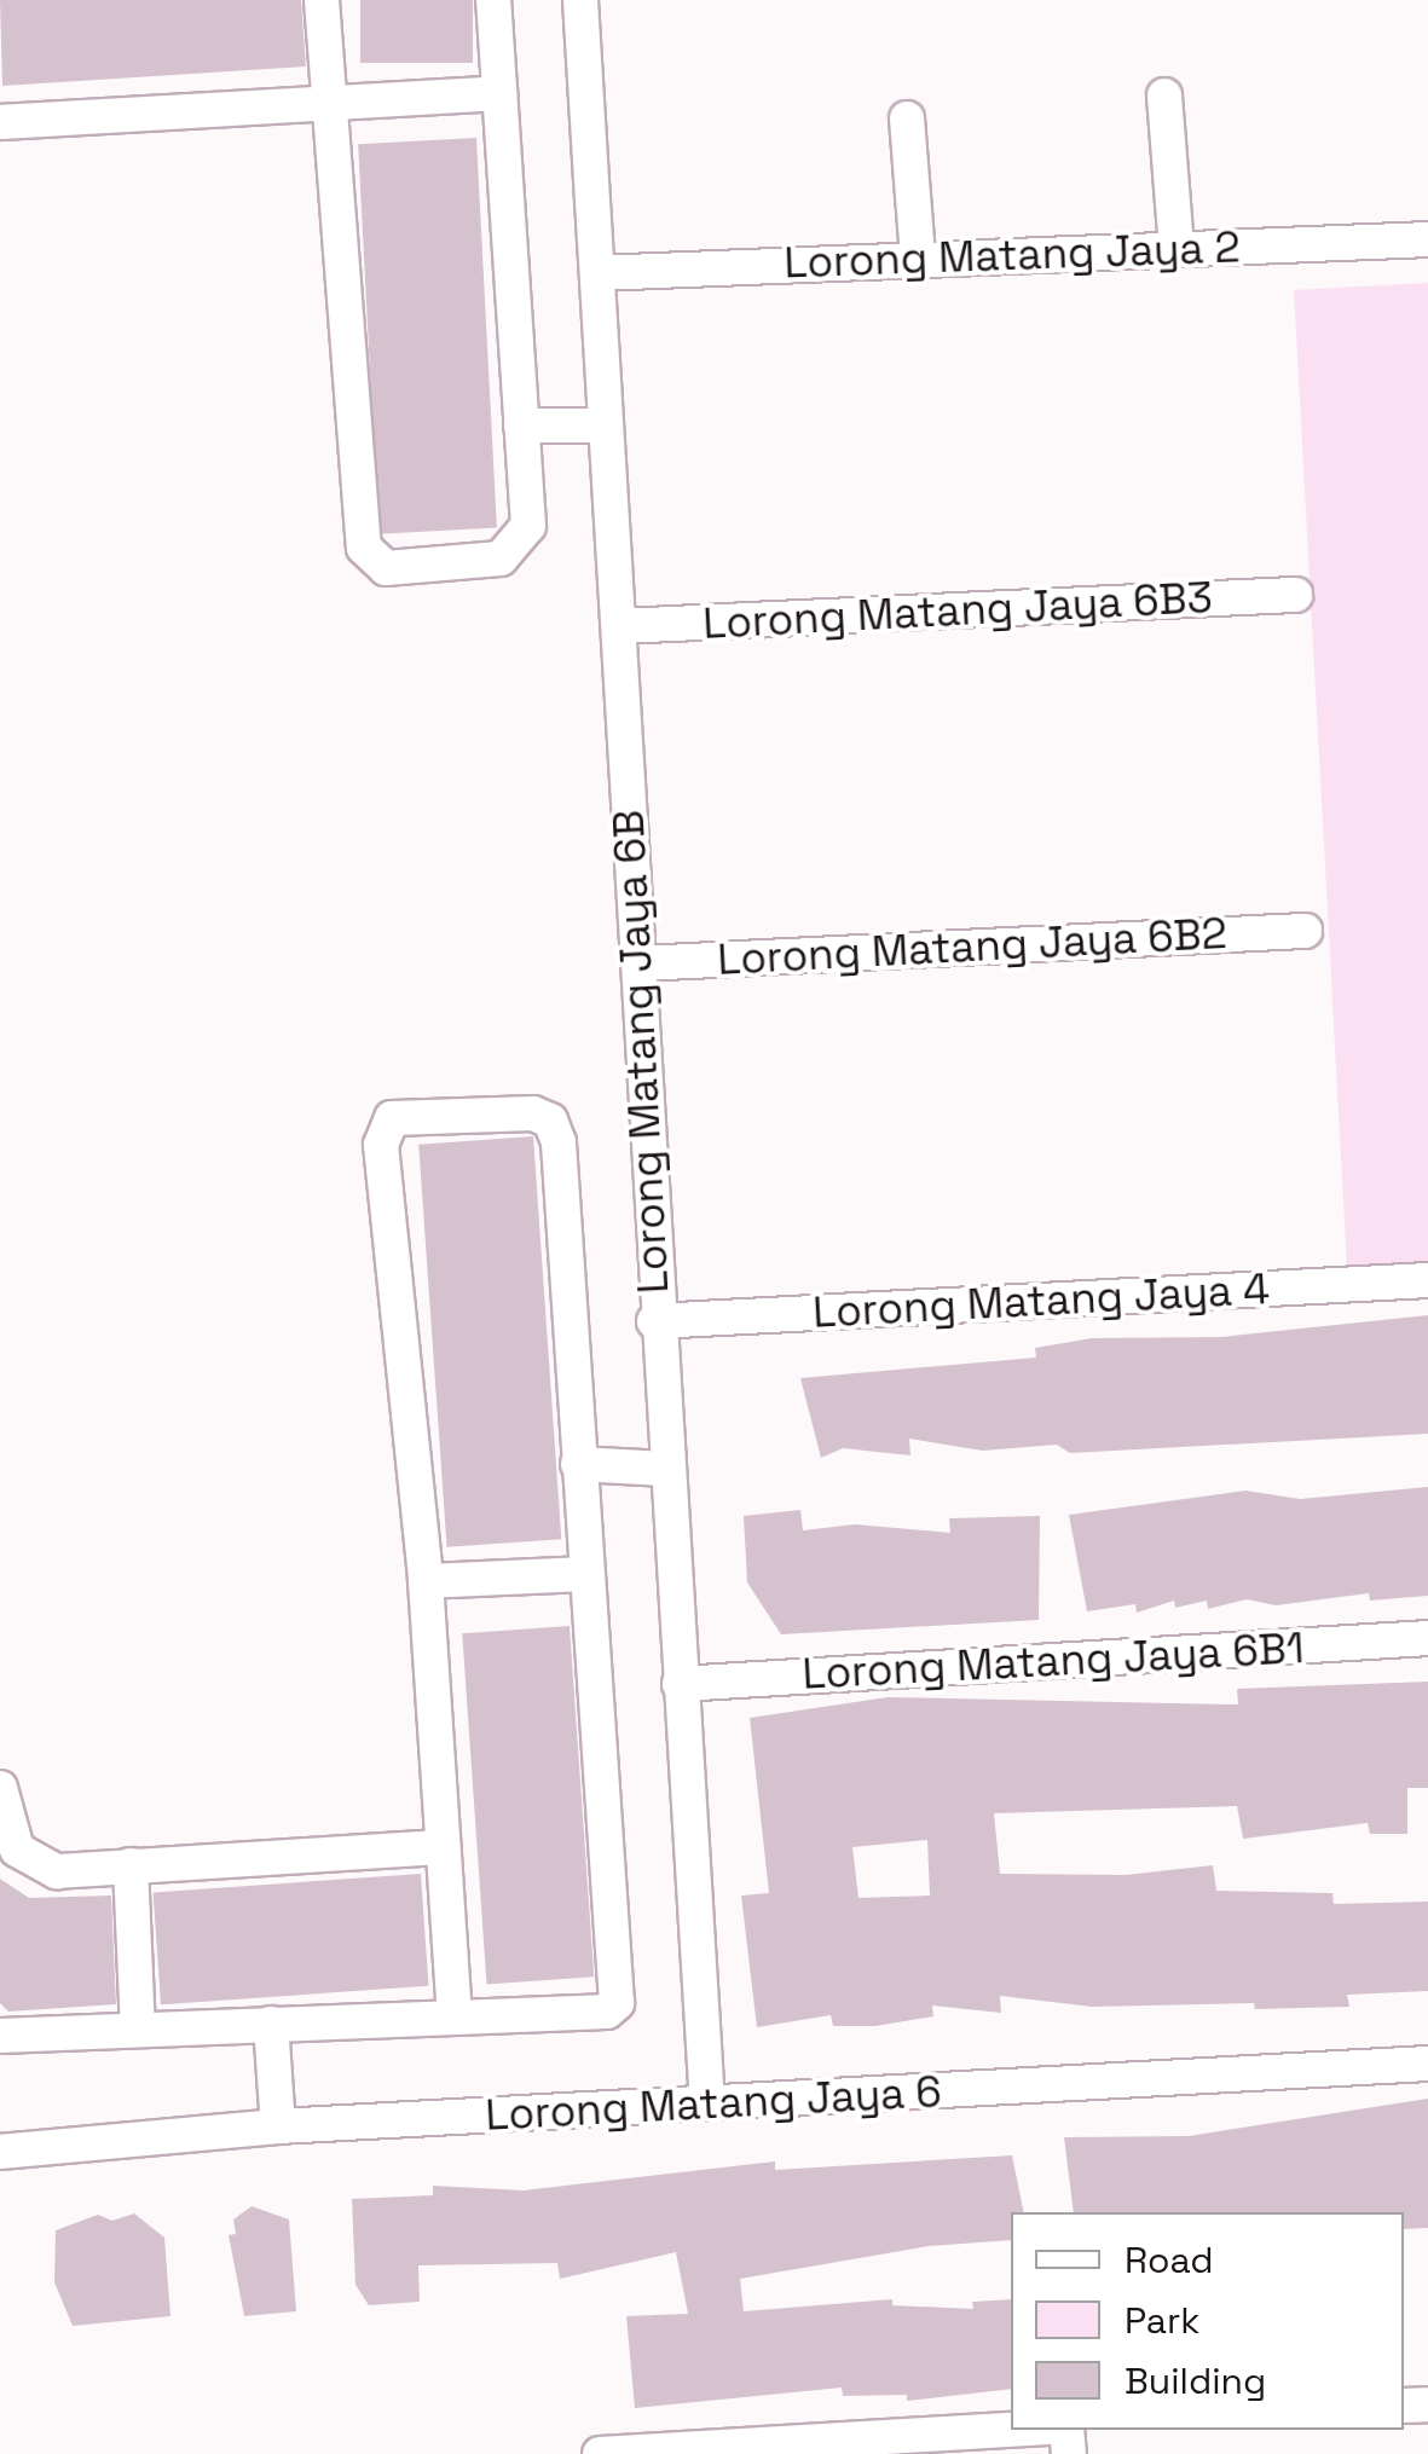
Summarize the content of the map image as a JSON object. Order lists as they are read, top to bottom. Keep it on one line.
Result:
{"streets":{"street":["Lorong Matang Jaya 2","Lorong Matang Jaya 6B3","Lorong Matang Jaya 6B2","Lorong Matang Jaya 6B","Lorong Matang Jaya 4","Lorong Matang Jaya 6B1","Lorong Matang Jaya 6"]},"crossings":[["Lorong Matang Jaya 2","Lorong Matang Jaya 6B"],["Lorong Matang Jaya 6B3","Lorong Matang Jaya 6B"],["Lorong Matang Jaya 6B2","Lorong Matang Jaya 6B"],["Lorong Matang Jaya 6B","Lorong Matang Jaya 4"],["Lorong Matang Jaya 6B","Lorong Matang Jaya 6B1"],["Lorong Matang Jaya 6B","Lorong Matang Jaya 6"]],"legend":["Road","Park","Building"]}
